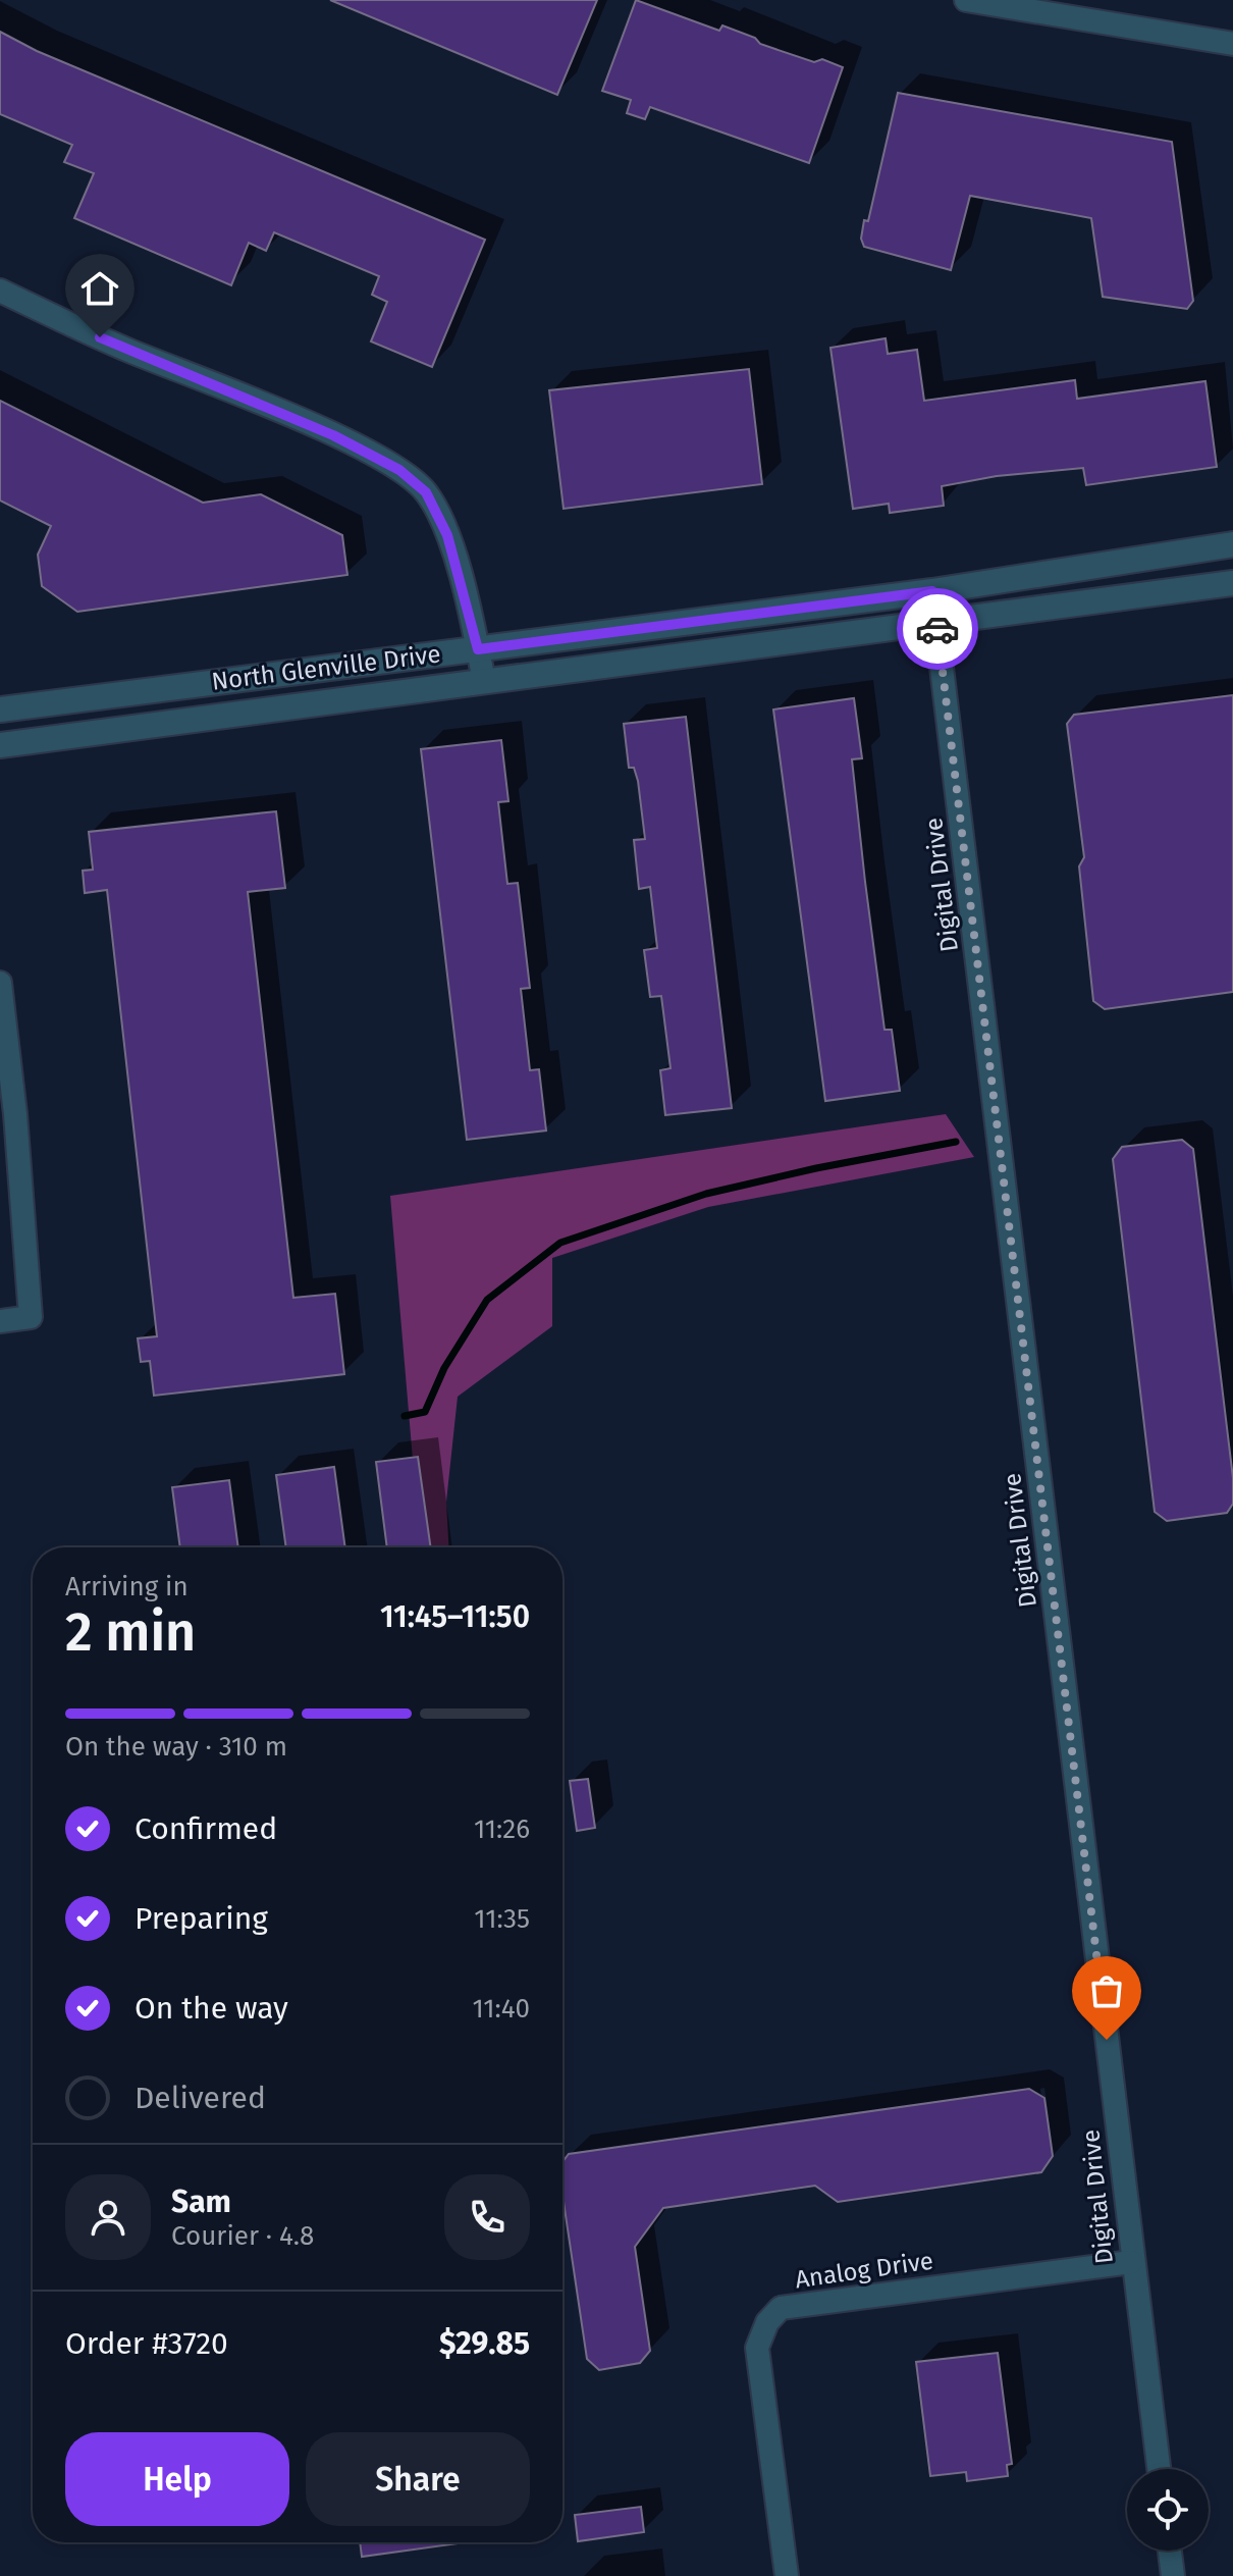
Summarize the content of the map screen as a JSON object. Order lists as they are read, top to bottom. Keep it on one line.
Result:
{"streets":{"street":["North Glenville Drive","Digital Drive","Analog Drive"]},"crossings":[["North Glenville Drive","Digital Drive"],["Digital Drive","Analog Drive"]],"page":{"heading":["2 min","Arriving in","11:45–11:50"],"panel":["Sam","Courier · 4.8","Order #3720","$29.85"],"bar":"On the way · 310 m","list":[["Confirmed","11:26"],["Preparing","11:35"],["On the way","11:40"],"Delivered"],"buttons":["Help","Share"]}}
